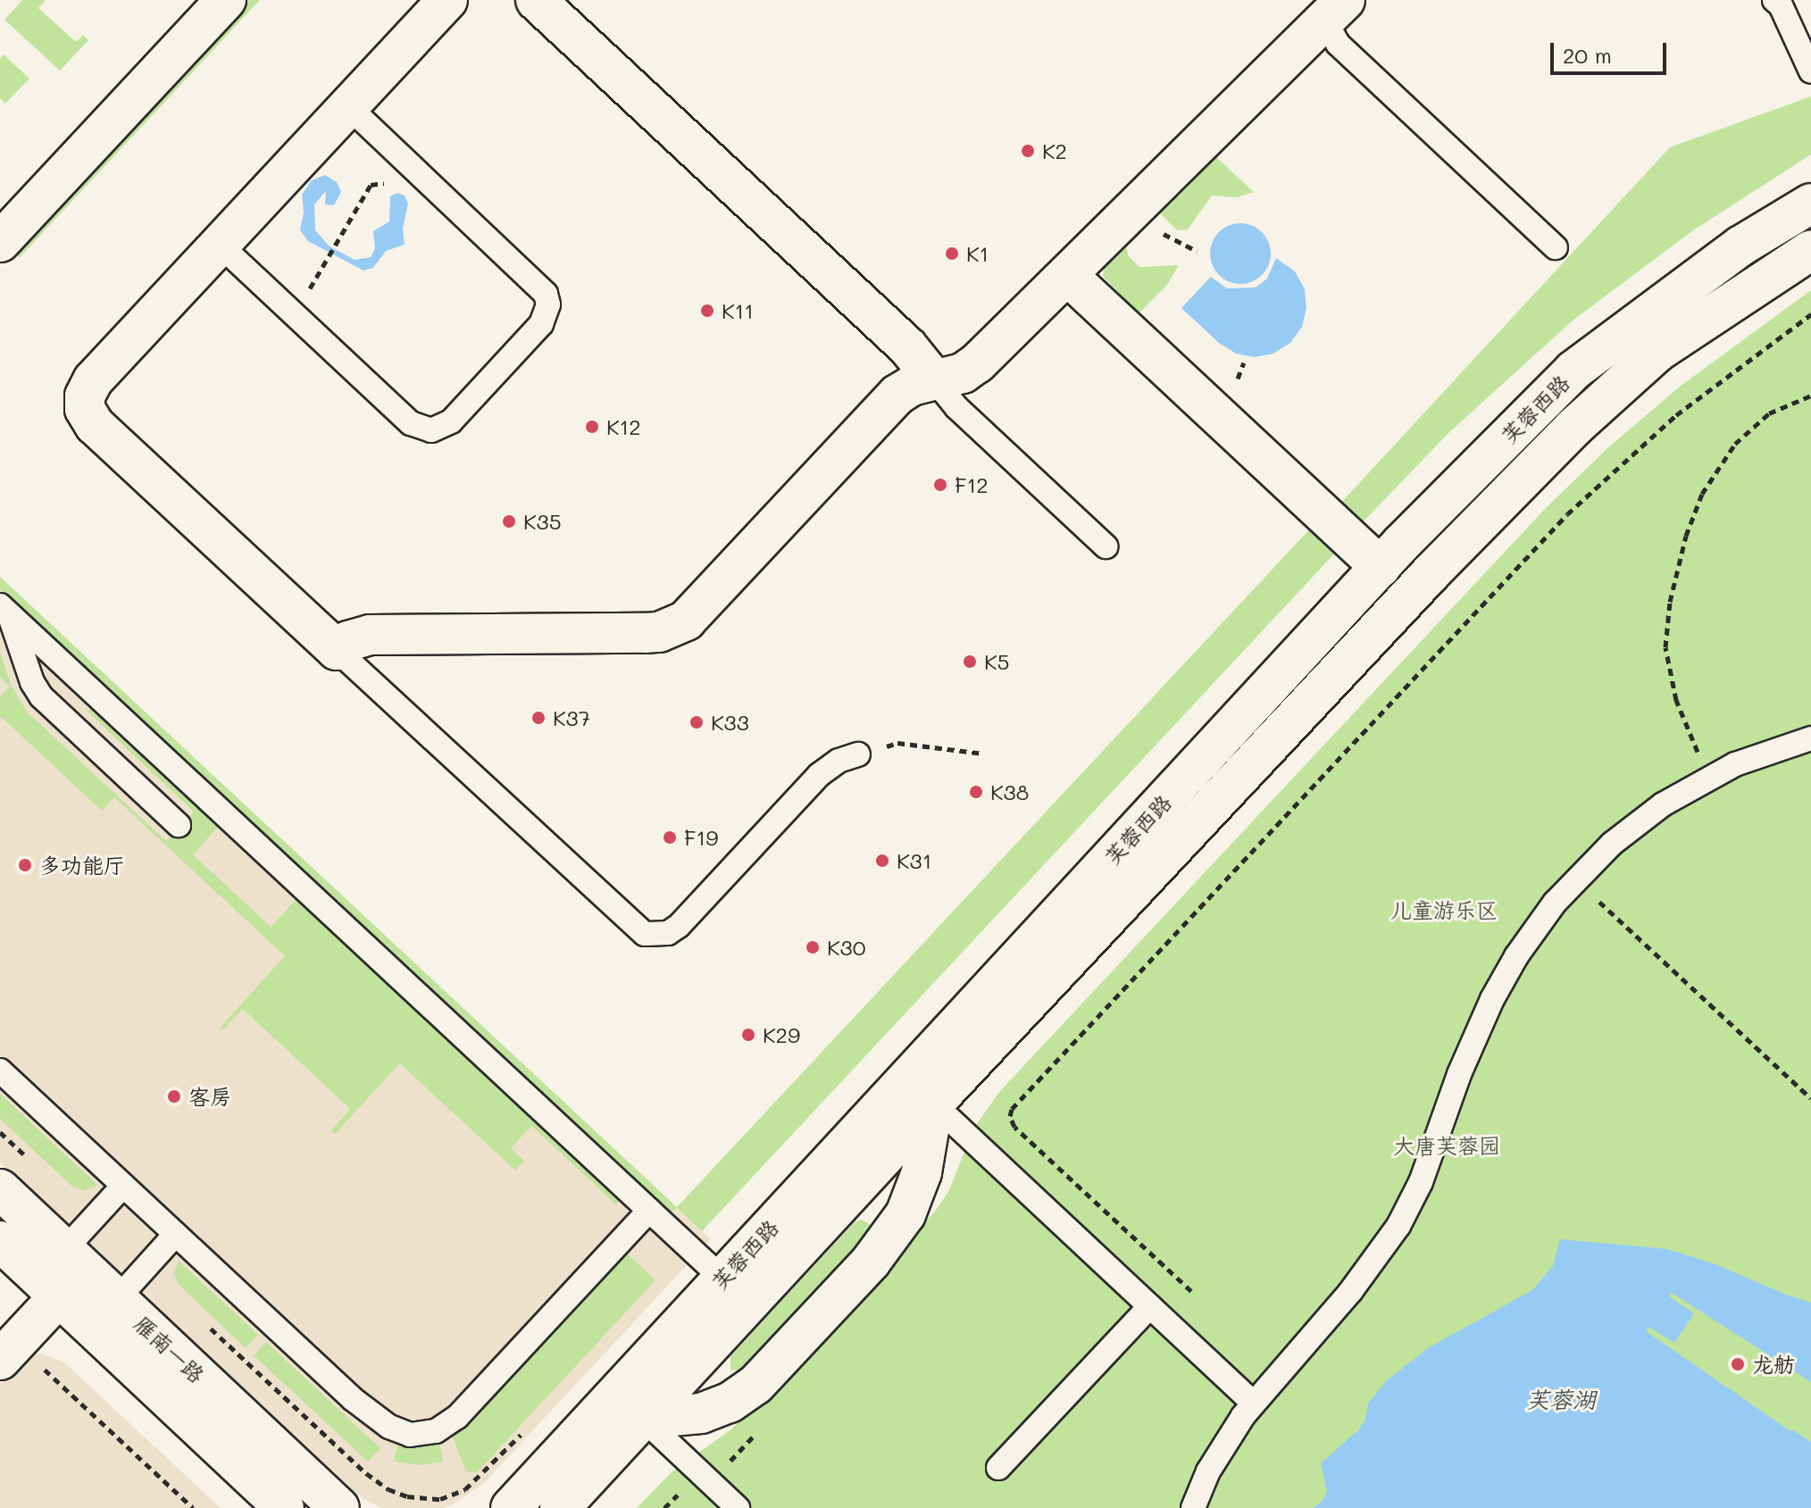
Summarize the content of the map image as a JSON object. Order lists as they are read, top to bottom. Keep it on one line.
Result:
{"streets":{"main road":["芙蓉西路","雁南一路"]},"water":["芙蓉湖"],"parks":["儿童游乐区","大唐芙蓉园"],"places":["K2","K1","K11","K12","F12","K35","K5","K37","K33","K38","F19","K31","多功能厅","K30","K29","客房","龙舫"],"scale_bar":"20 m"}
